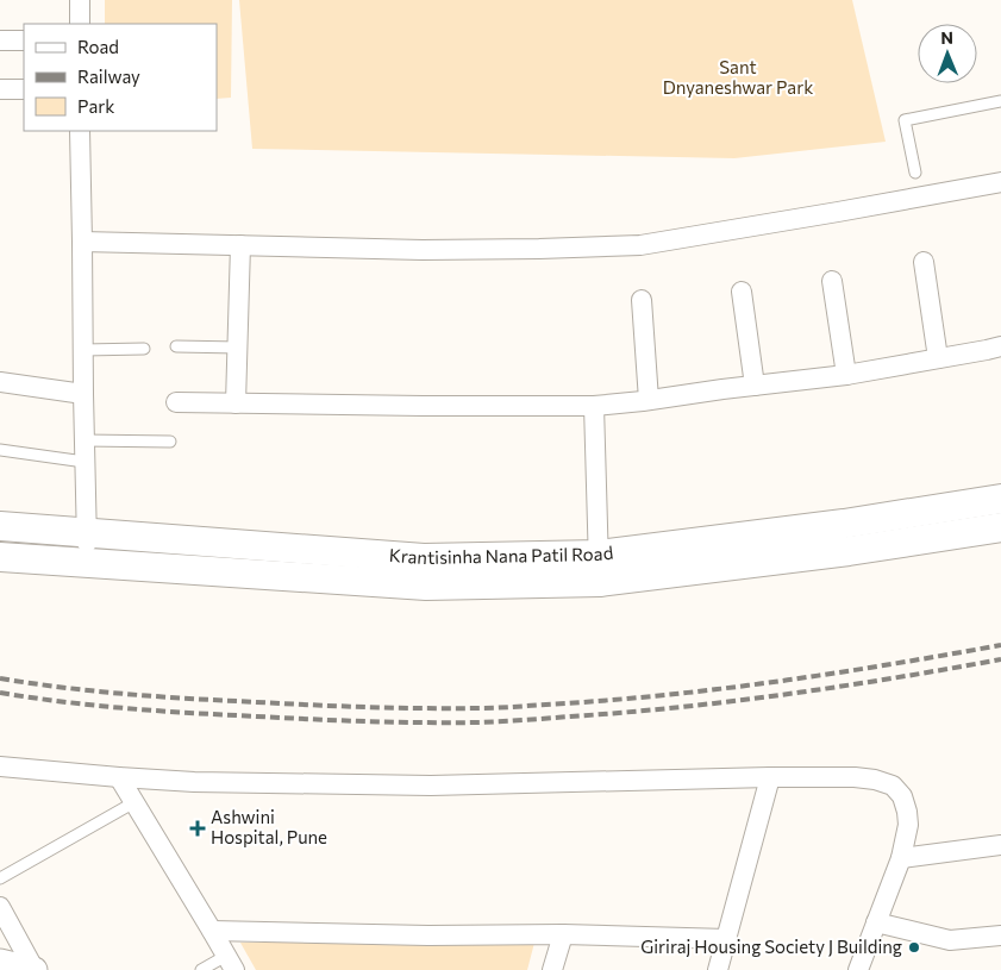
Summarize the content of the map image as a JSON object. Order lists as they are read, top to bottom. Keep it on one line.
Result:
{"streets":{"main road":["Krantisinha Nana Patil Road"]},"parks":["Sant Dnyaneshwar Park"],"places":{"health":["Ashwini Hospital, Pune"],"other":["Giriraj Housing Society J Building"]},"legend":["Road","Railway","Park"],"north":"top"}
